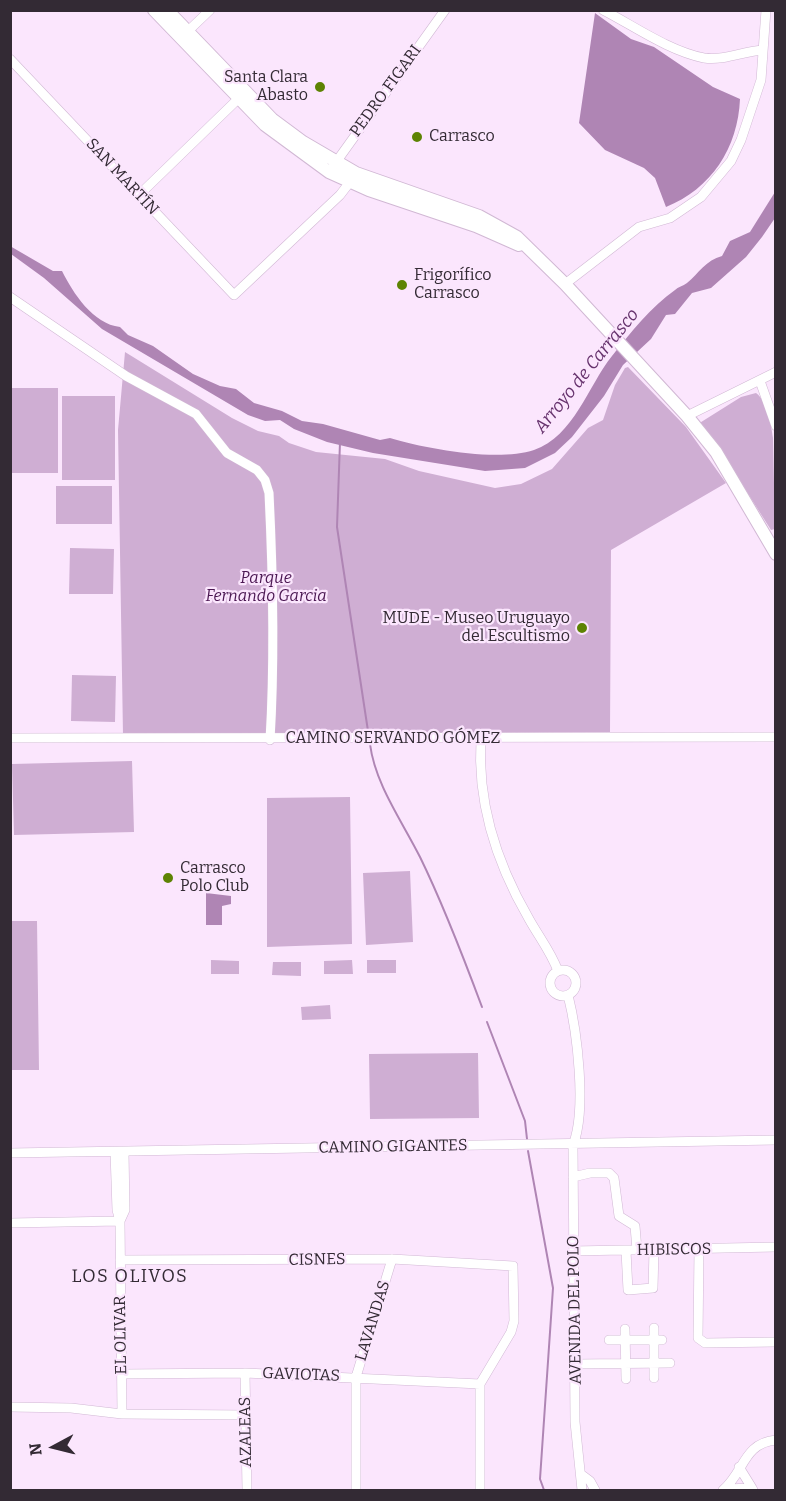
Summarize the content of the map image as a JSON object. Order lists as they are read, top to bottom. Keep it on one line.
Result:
{"streets":{"street":["PEDRO FIGARI","SAN MARTÍN","CAMINO SERVANDO GÓMEZ","CAMINO GIGANTES","HIBISCOS","CISNES","AVENIDA DEL POLO","LAVANDAS","EL OLIVAR","GAVIOTAS","AZALEAS"]},"crossings":[["CAMINO GIGANTES","AVENIDA DEL POLO"],["CAMINO GIGANTES","EL OLIVAR"],["HIBISCOS","AVENIDA DEL POLO"],["CISNES","LAVANDAS"],["CISNES","EL OLIVAR"],["CISNES","GAVIOTAS"],["LAVANDAS","GAVIOTAS"],["EL OLIVAR","GAVIOTAS"],["GAVIOTAS","AZALEAS"]],"districts":["LOS OLIVOS"],"water":["Arroyo de Carrasco"],"parks":["Parque Fernando Garcia"],"places":["Santa Clara Abasto","Carrasco","Frigorífico Carrasco","MUDE - Museo Uruguayo del Escultismo","Carrasco Polo Club"],"north":"left"}
